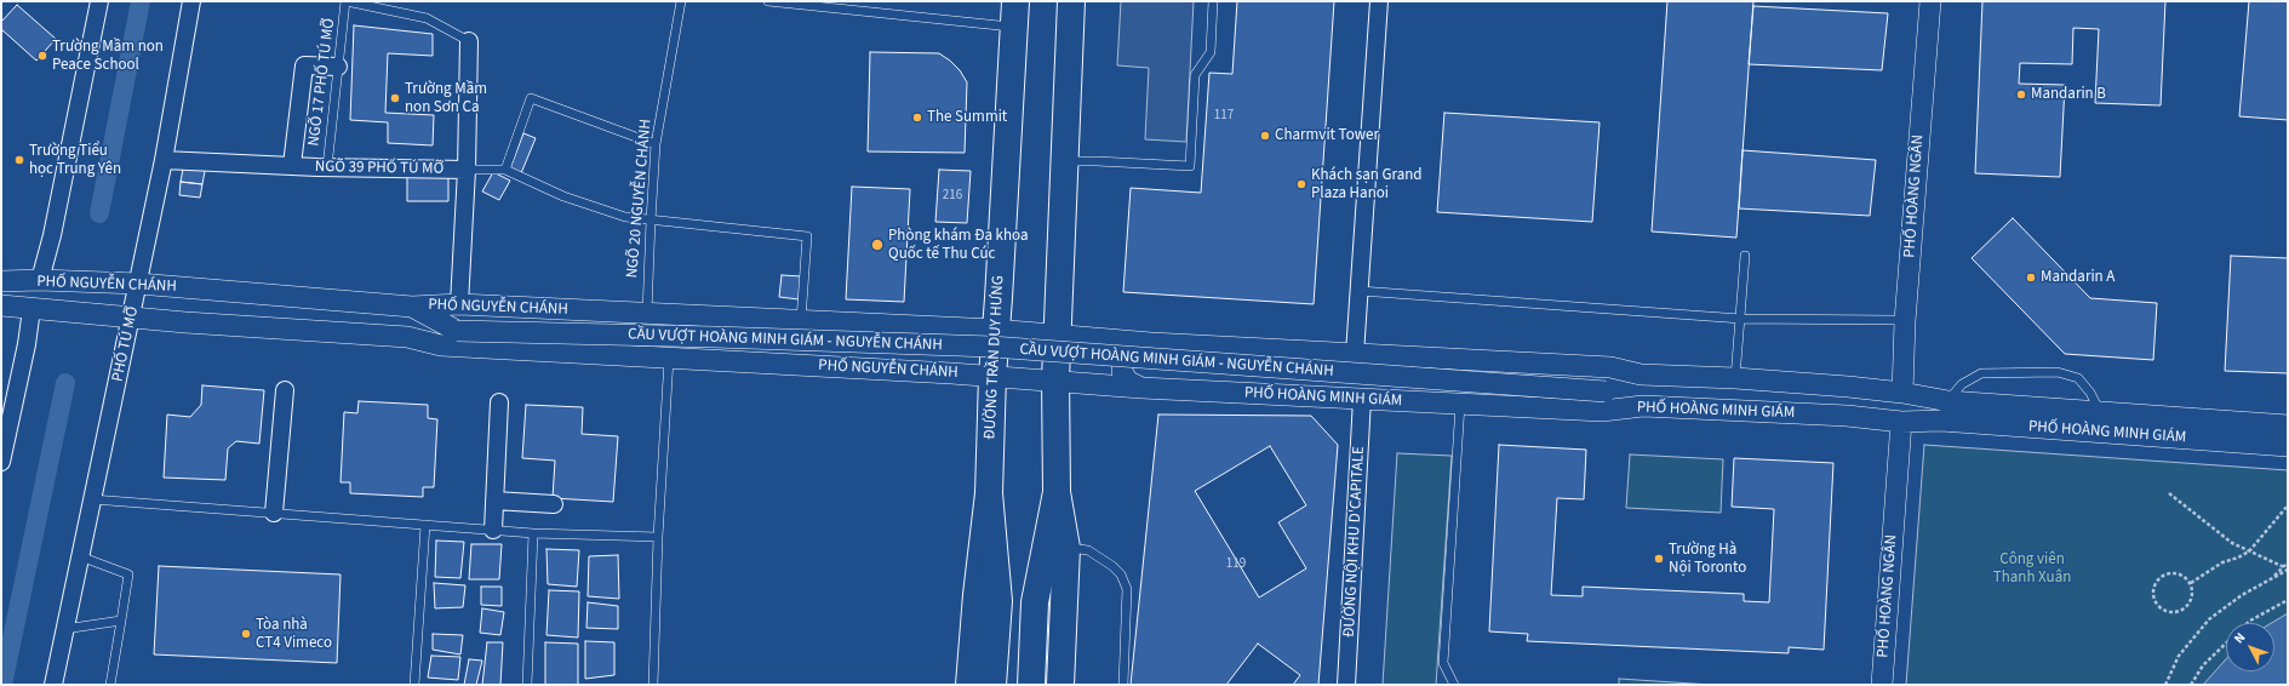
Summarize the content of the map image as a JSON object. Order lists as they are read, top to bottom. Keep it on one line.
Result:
{"streets":{"main road":["ĐƯỜNG TRẦN DUY HƯNG"],"street":["NGÕ 39 PHỐ TÚ MỠ","PHỐ HOÀNG NGÂN","PHỐ NGUYỄN CHÁNH","CẦU VƯỢT HOÀNG MINH GIÁM - NGUYỄN CHÁNH","PHỐ TÚ MỠ","PHỐ HOÀNG MINH GIÁM","ĐƯỜNG NỘI KHU D'CAPITALE"],"lane":["NGÕ 17 PHỐ TÚ MỠ","NGÕ 20 NGUYỄN CHÁNH"]},"crossings":[["NGÕ 17 PHỐ TÚ MỠ","NGÕ 39 PHỐ TÚ MỠ"],["NGÕ 39 PHỐ TÚ MỠ","PHỐ TÚ MỠ"],["PHỐ HOÀNG NGÂN","PHỐ HOÀNG MINH GIÁM"],["NGÕ 20 NGUYỄN CHÁNH","PHỐ NGUYỄN CHÁNH"],["PHỐ NGUYỄN CHÁNH","CẦU VƯỢT HOÀNG MINH GIÁM - NGUYỄN CHÁNH"],["PHỐ NGUYỄN CHÁNH","PHỐ TÚ MỠ"],["PHỐ NGUYỄN CHÁNH","ĐƯỜNG TRẦN DUY HƯNG"],["PHỐ NGUYỄN CHÁNH","PHỐ HOÀNG MINH GIÁM"],["CẦU VƯỢT HOÀNG MINH GIÁM - NGUYỄN CHÁNH","PHỐ HOÀNG MINH GIÁM"],["PHỐ HOÀNG MINH GIÁM","ĐƯỜNG NỘI KHU D'CAPITALE"]],"parks":["Công viên Thanh Xuân"],"places":["Trường Mầm non Peace School","Mandarin B","Trường Mầm non Sơn Ca","The Summit","Charmvit Tower","Trường Tiểu học Trung Yên","Khách sạn Grand Plaza Hanoi","Phòng khám Đa khoa Quốc tế Thu Cúc","Mandarin A","Trường Hà Nội Toronto","Tòa nhà CT4 Vimeco"],"house_numbers":["117","216","119"],"north":"top left"}
